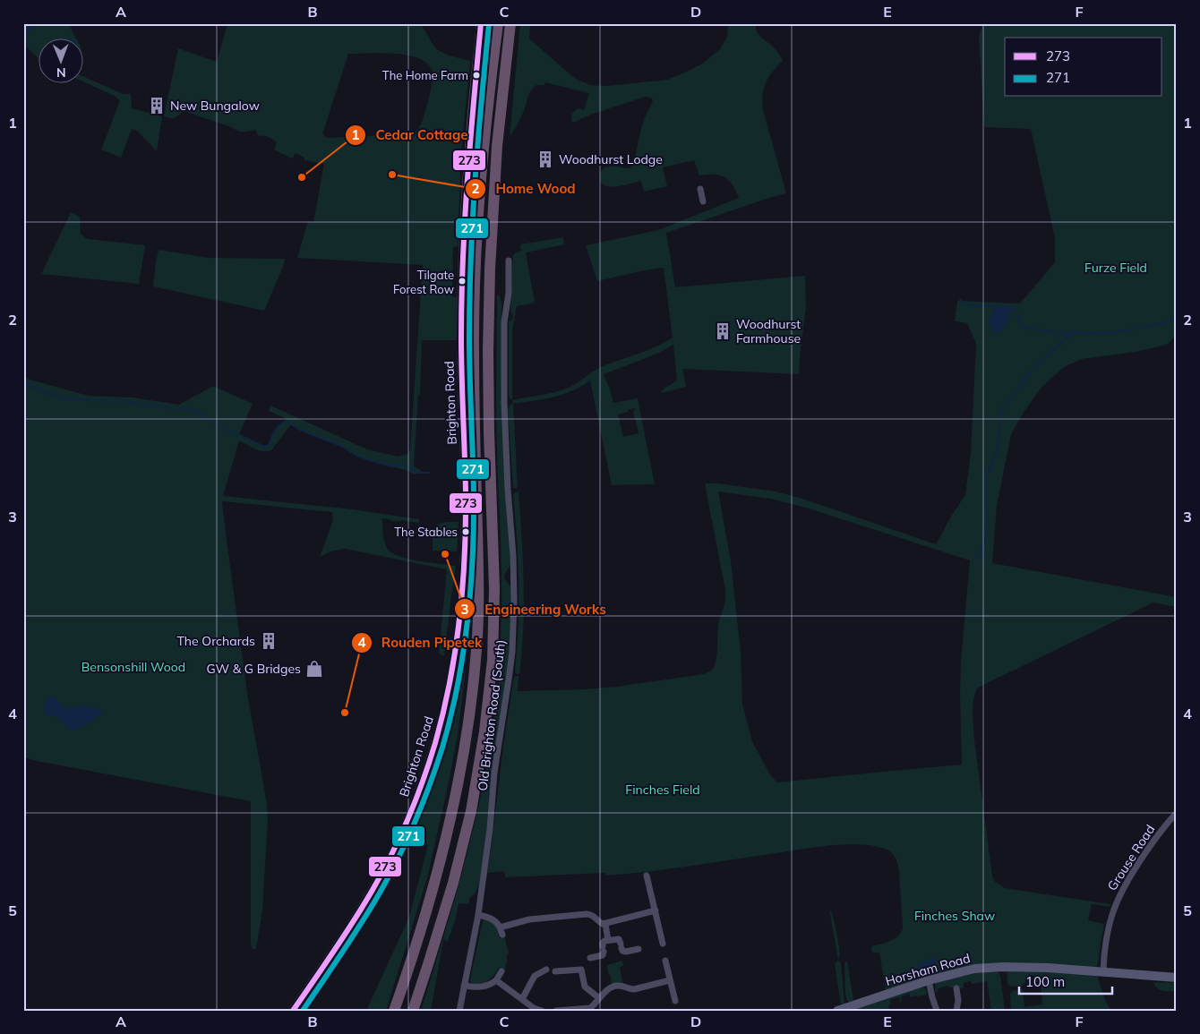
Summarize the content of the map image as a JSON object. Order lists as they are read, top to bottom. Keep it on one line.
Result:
{"streets":{"street":["Brighton Road","Old Brighton Road (South)","Grouse Road","Horsham Road"]},"crossings":[["Grouse Road","Horsham Road"]],"parks":["Furze Field","Bensonshill Wood","Finches Field","Finches Shaw"],"places":{"other":["The Home Farm","Home Wood","Cedar Cottage","Tilgate Forest Row","The Stables","Engineering Works","Rouden Pipetek"],"building":["New Bungalow","Woodhurst Lodge","Woodhurst Farmhouse","The Orchards"],"shop":["GW & G Bridges"]},"lines":["transit line 273","transit line 271"],"legend":["273","271"],"scale_bar":"100 m","north":"bottom","grid":{"columns":["A","B","C","D","E","F"],"rows":["1","2","3","4","5"]}}
